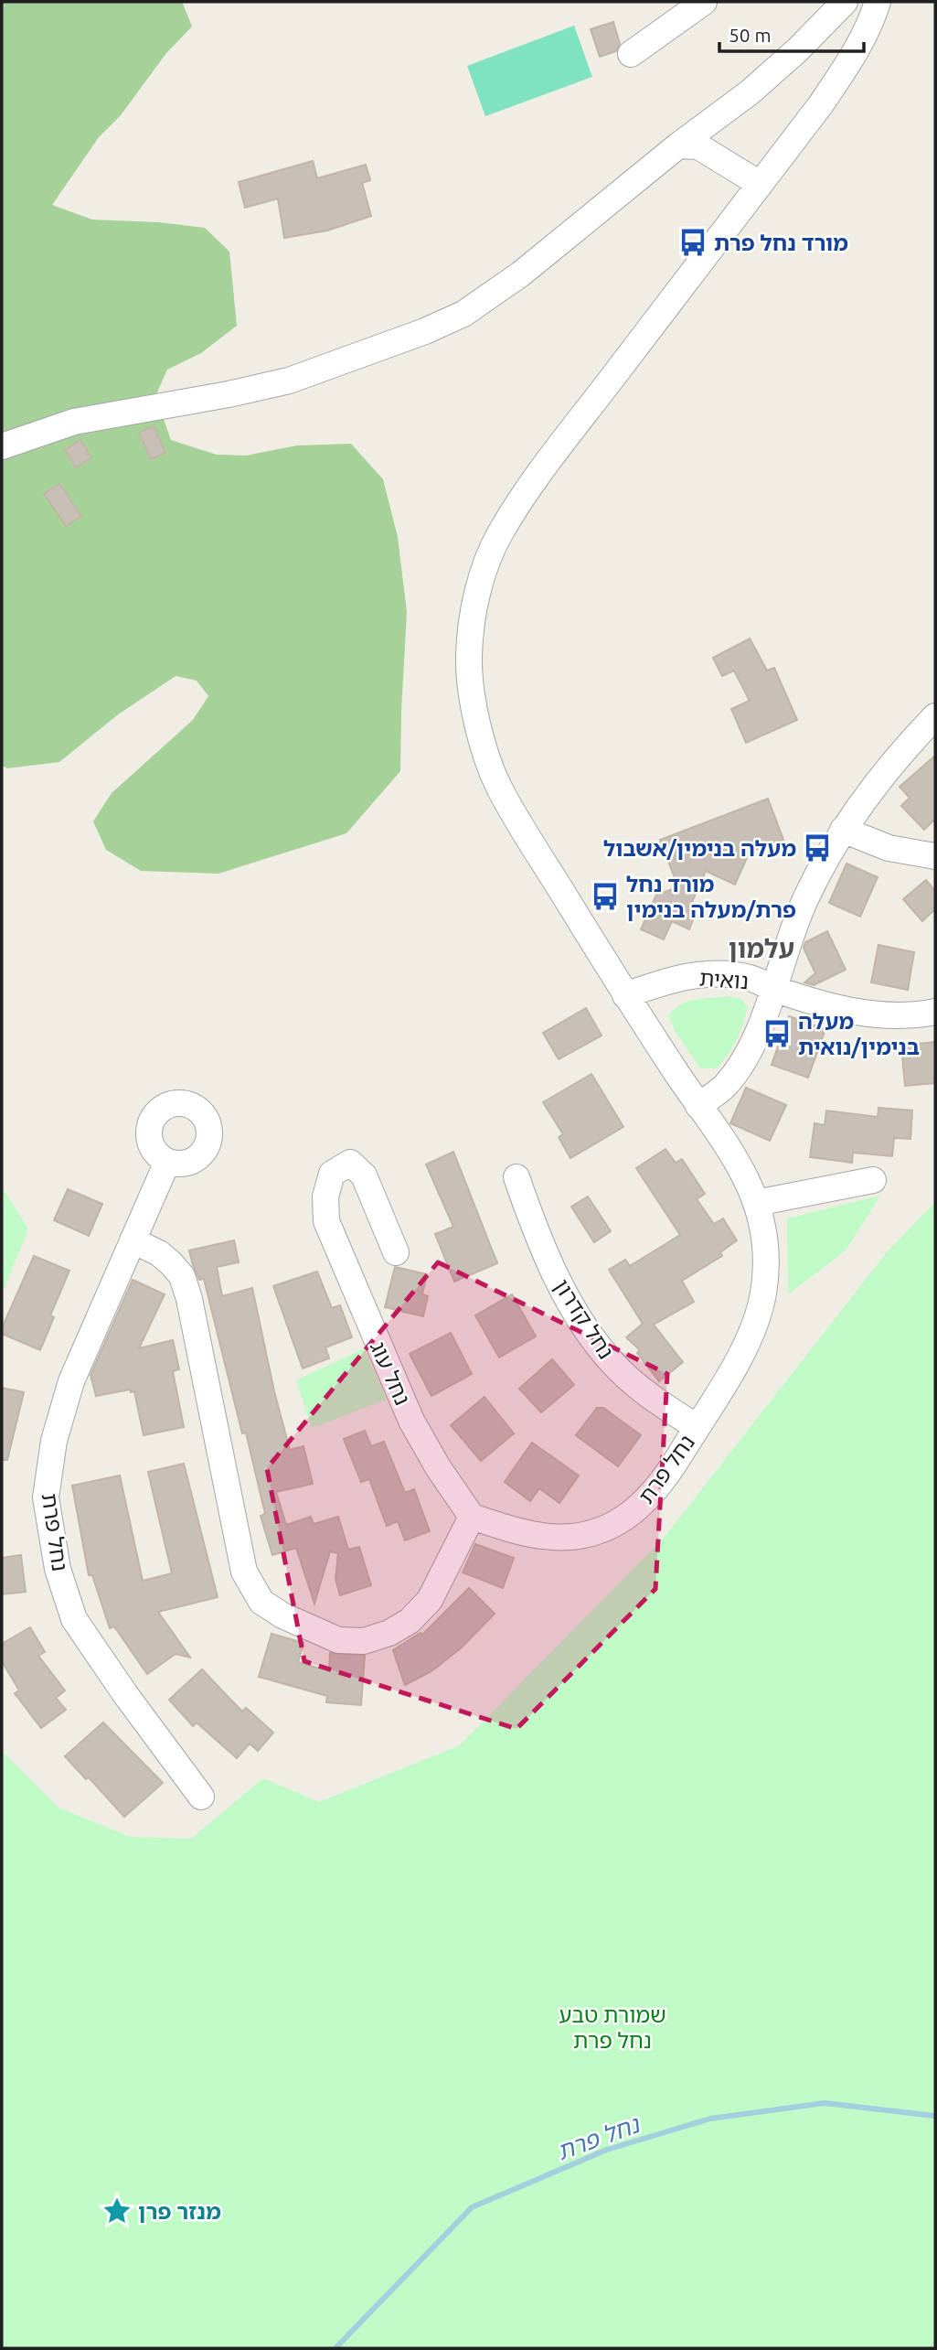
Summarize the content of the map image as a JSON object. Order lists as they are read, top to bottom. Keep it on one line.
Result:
{"streets":{"street":["נואית","נחל קדרון","נחל עוג","נחל פרת"]},"crossings":[["נואית","נחל פרת"],["נחל קדרון","נחל פרת"],["נחל עוג","נחל פרת"]],"districts":["עלמון"],"water":["נחל פרת"],"parks":["שמורת טבע נחל פרת"],"places":{"bus stop":["מורד נחל פרת","מעלה בנימין/אשבול","מורד נחל פרת/מעלה בנימין","מעלה בנימין/נואית"],"place":["מנזר פרן"]},"scale_bar":"50 m"}
